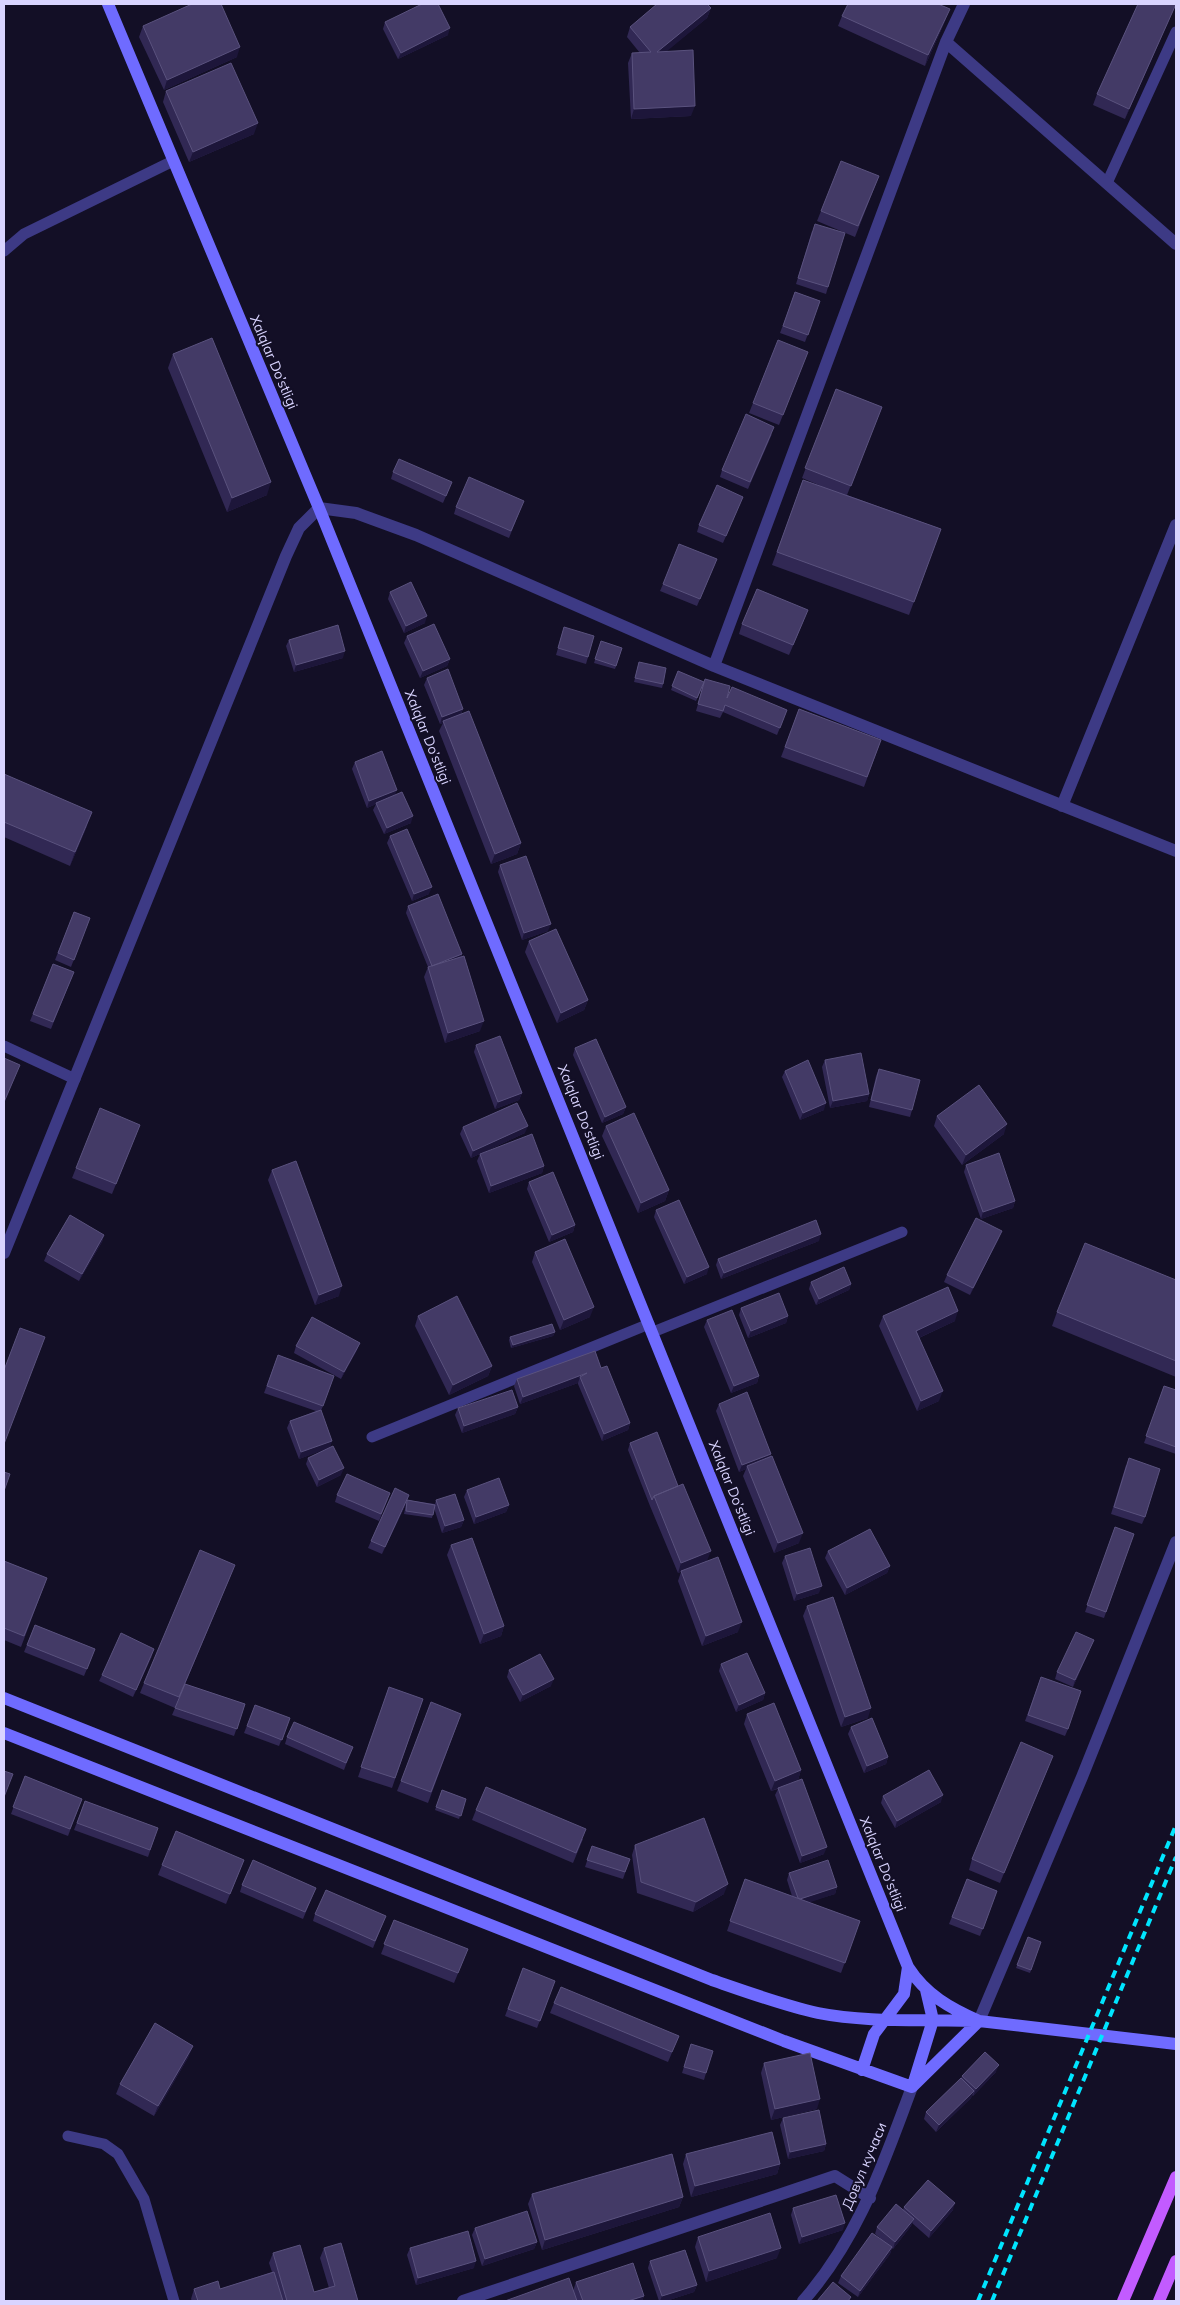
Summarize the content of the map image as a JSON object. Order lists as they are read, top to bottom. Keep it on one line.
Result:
{"streets":{"main road":["Xalqlar Do’stligi"],"street":["Довул кучаси"]}}
